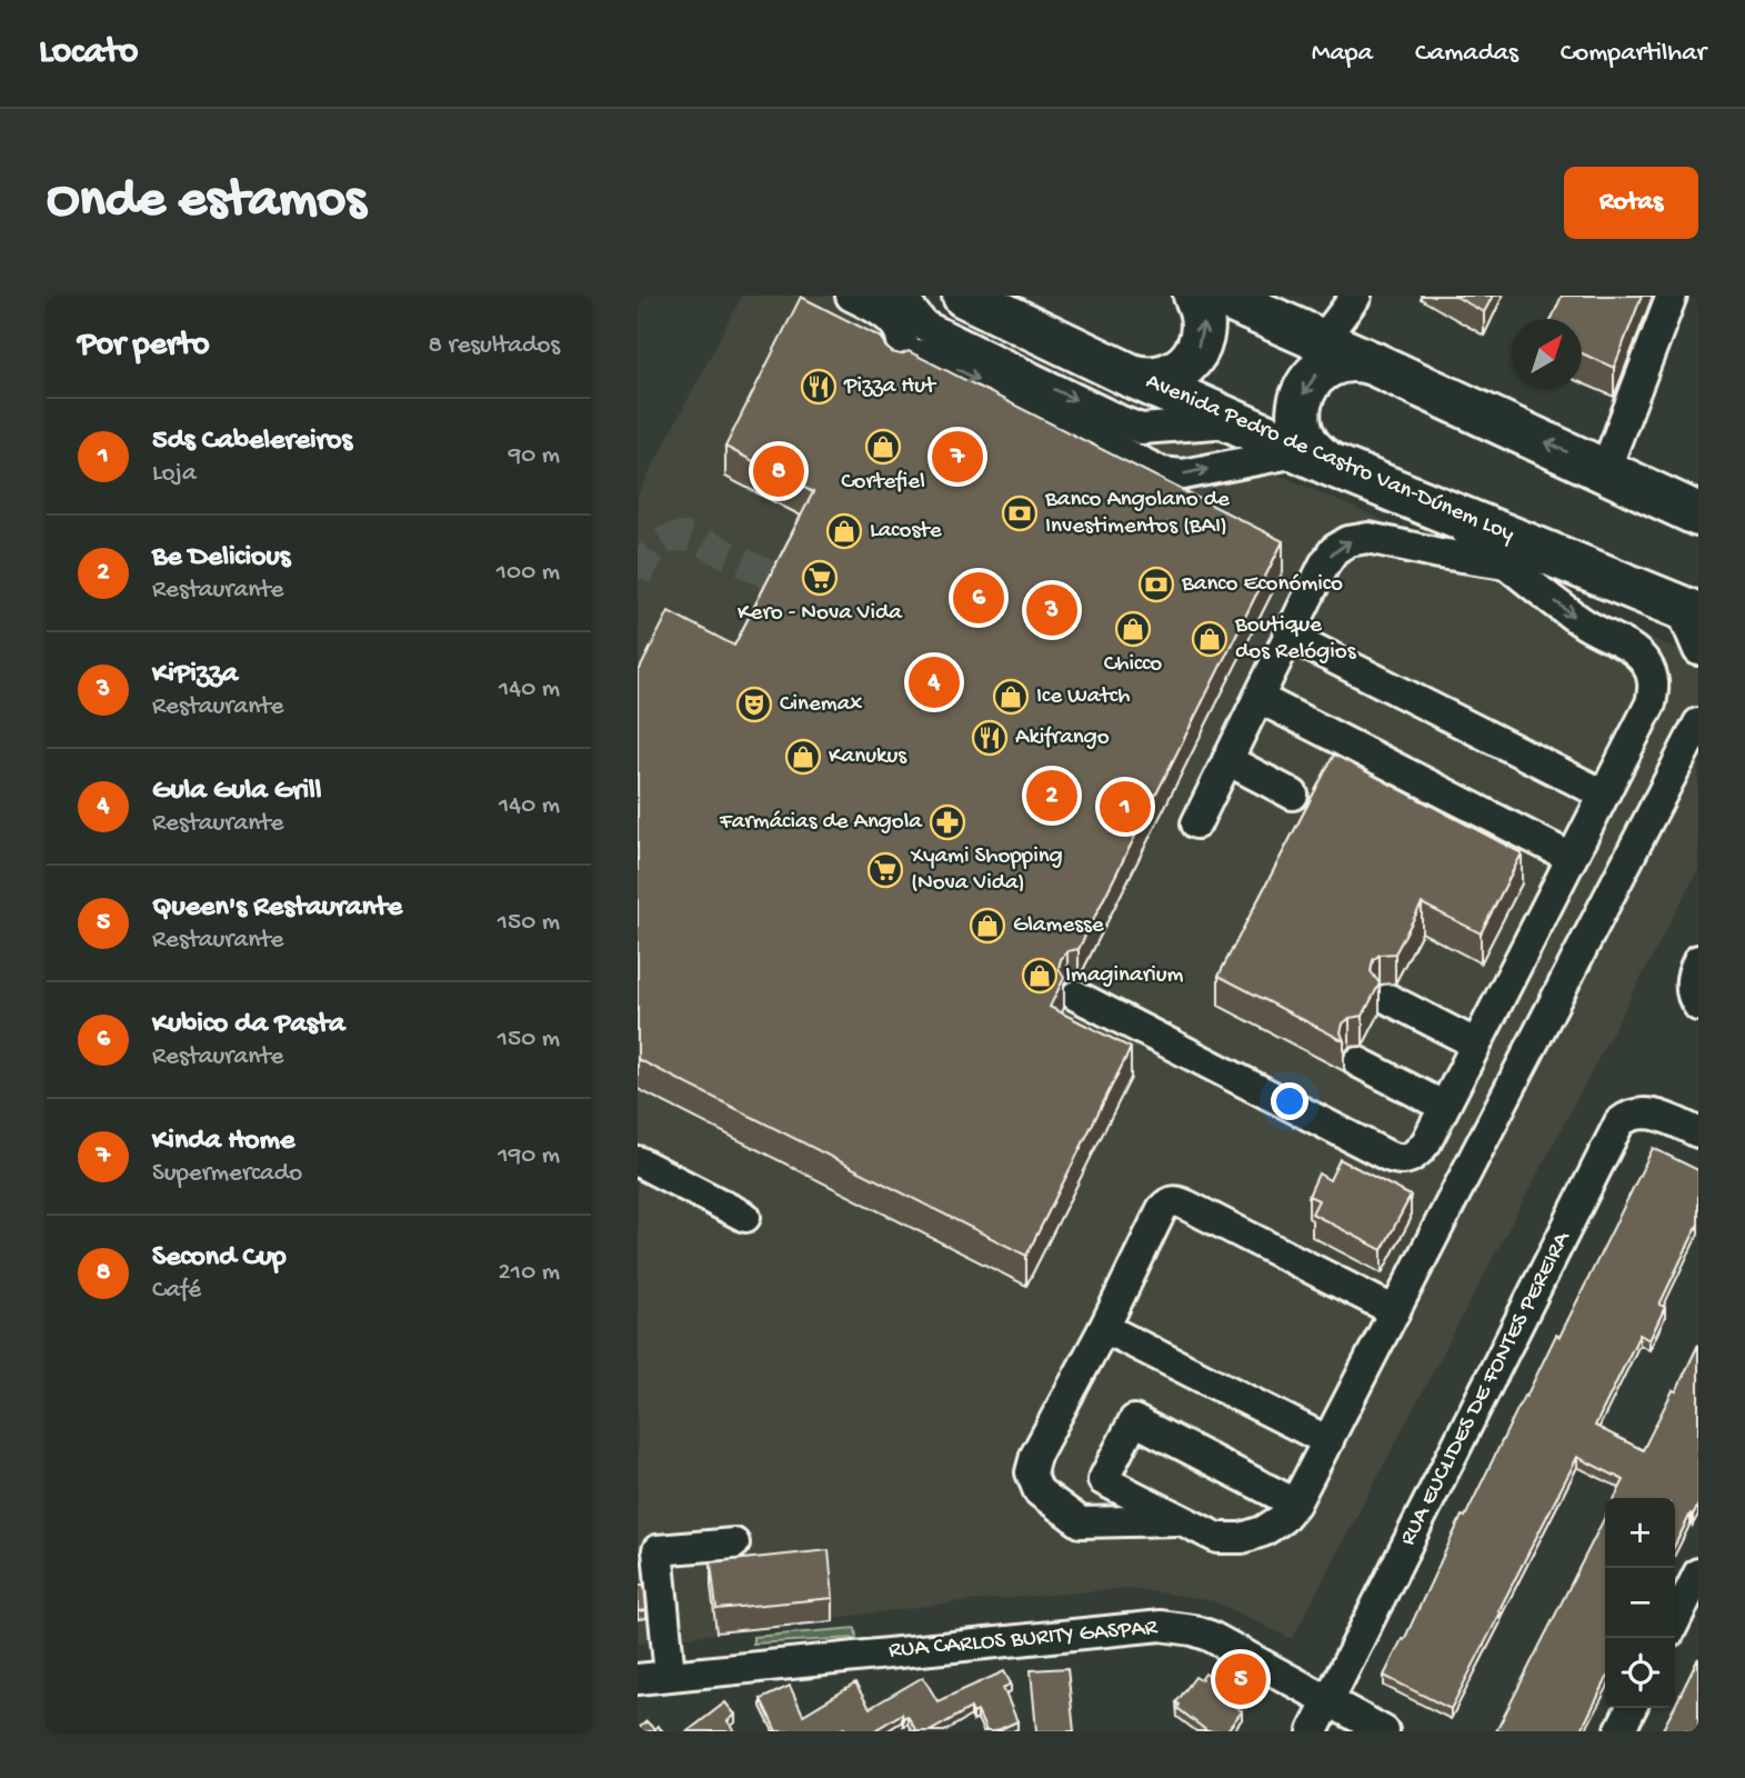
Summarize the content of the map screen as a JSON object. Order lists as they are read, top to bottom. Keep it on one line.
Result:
{"streets":{"highway":["Avenida Pedro de Castro Van-Dúnem Loy"],"street":["RUA EUCLIDES DE FONTES PEREIRA","RUA CARLOS BURITY GASPAR"]},"crossings":[["RUA EUCLIDES DE FONTES PEREIRA","RUA CARLOS BURITY GASPAR"]],"places":{"restaurant":["Pizza Hut","Akifrango"],"shop":["Cortefiel","Lacoste","Chicco","Boutique dos Relógios","Ice Watch","Kanukus","Glamesse","Imaginarium"],"bank":["Banco Angolano de Investimentos (BAI)","Banco Económico"],"supermarket":["Kero - Nova Vida","Xyami Shopping (Nova Vida)"],"theatre":["Cinemax"],"pharmacy":["Farmácias de Angola"]},"north":"top right","page":{"header":"Locato","nav":["Mapa","Camadas","Compartilhar"],"buttons":"Rotas","title":"Onde estamos","heading":["Por perto","8 resultados"],"list":[{"mark":"1","name":"5ds Cabelereiros","note":"Loja","value":"90 m"},{"mark":"2","name":"Be Delicious","note":"Restaurante","value":"100 m"},{"mark":"3","name":"KiPizza","note":"Restaurante","value":"140 m"},{"mark":"4","name":"Gula Gula Grill","note":"Restaurante","value":"140 m"},{"mark":"5","name":"Queen's Restaurante","note":"Restaurante","value":"150 m"},{"mark":"6","name":"Kubico da Pasta","note":"Restaurante","value":"150 m"},{"mark":"7","name":"Kinda Home","note":"Supermercado","value":"190 m"},{"mark":"8","name":"Second Cup","note":"Café","value":"210 m"}],"pins":["7","8","6","3","4","2","1","5"],"map_buttons":["+","−"]}}
